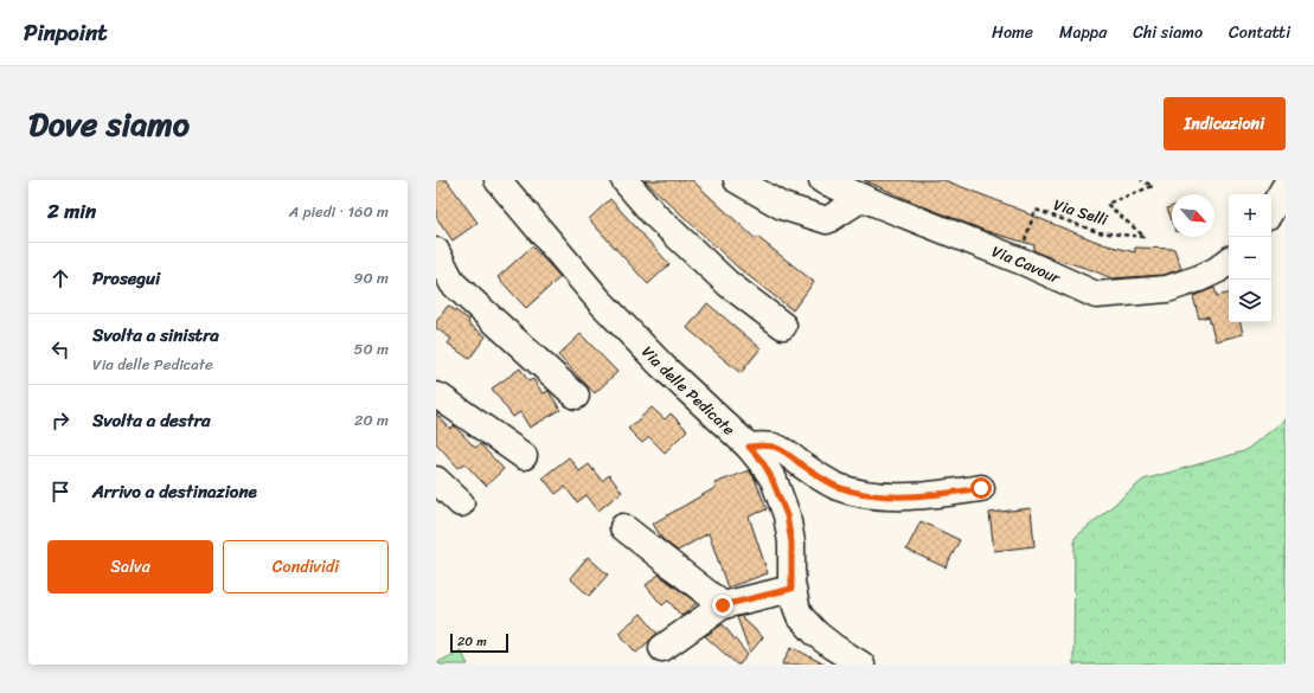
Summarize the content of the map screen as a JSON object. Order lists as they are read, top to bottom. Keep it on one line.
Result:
{"streets":{"street":["Via Cavour","Via delle Pedicate"],"path":["Via Selli"]},"crossings":[["Via Selli","Via Cavour"]],"scale_bar":"20 m","north":"bottom right","page":{"header":"Pinpoint","nav":["Home","Mappa","Chi siamo","Contatti"],"title":"Dove siamo","buttons":["Indicazioni",["Salva","Condividi"]],"heading":["2 min","A piedi · 160 m"],"map_buttons":["+","−"],"list":[["Prosegui","90 m"],["Svolta a sinistra","Via delle Pedicate","50 m"],["Svolta a destra","20 m"],"Arrivo a destinazione"],"scale":"20 m"}}
